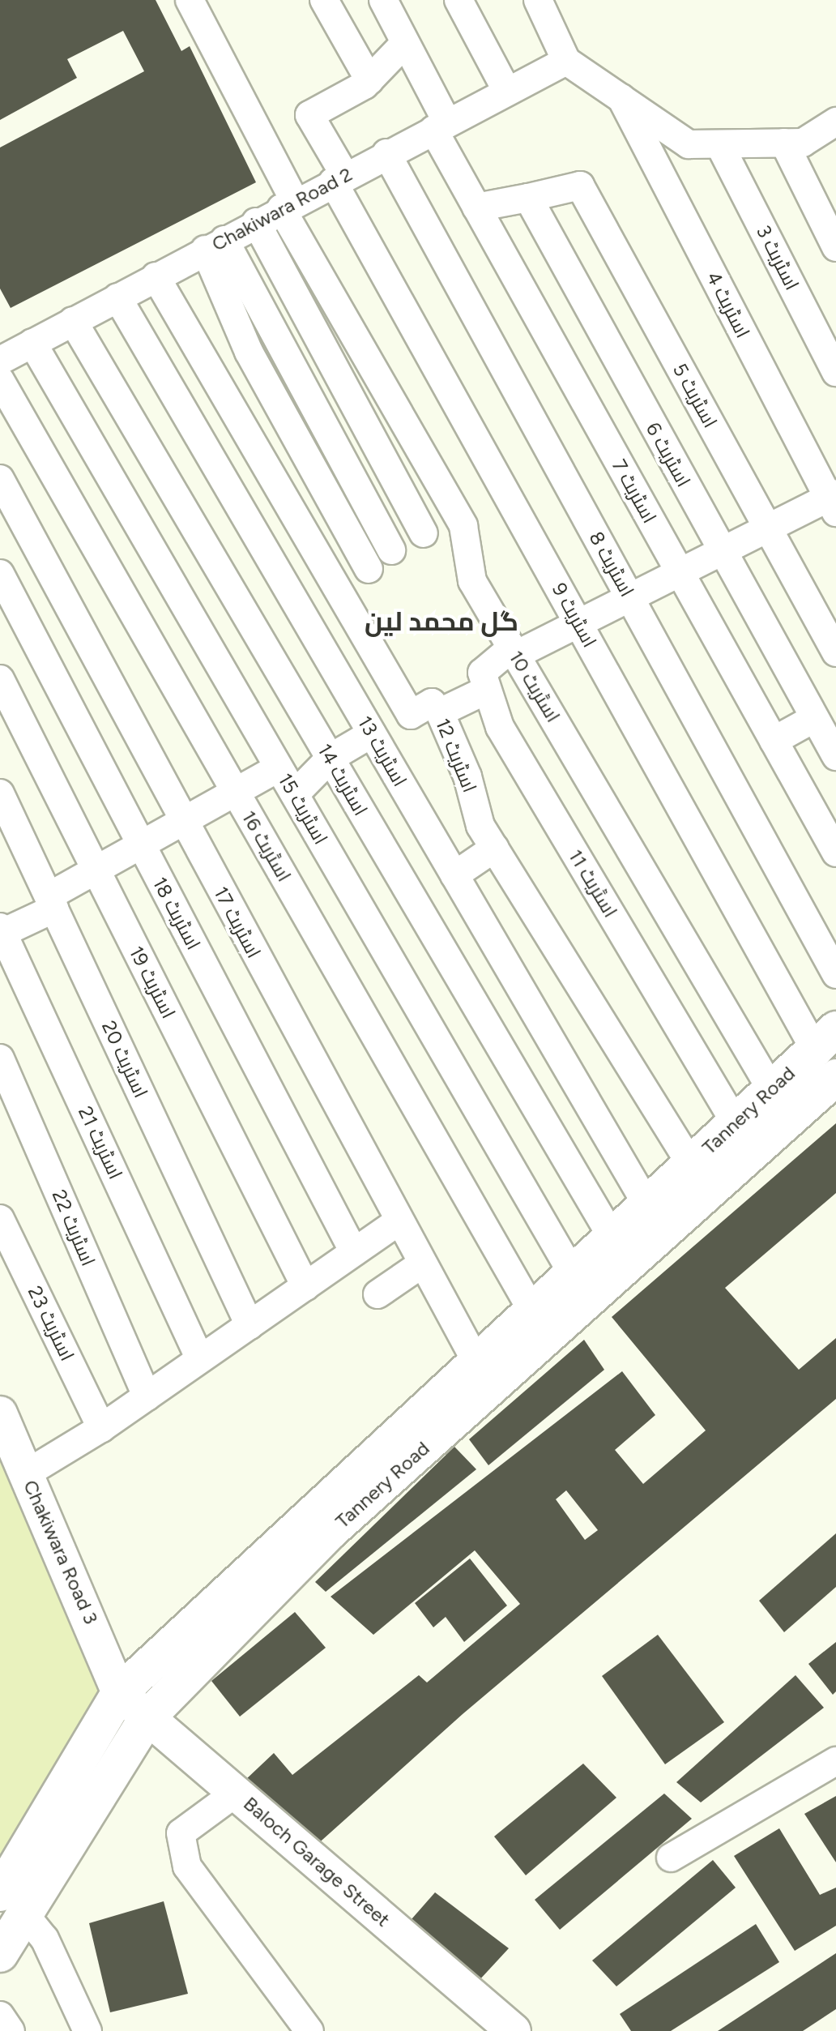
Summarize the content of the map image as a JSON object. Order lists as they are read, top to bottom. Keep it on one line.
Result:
{"streets":{"main road":["Tannery Road"],"street":["Chakiwara Road 2","اسٹریٹ 3","اسٹریٹ 4","اسٹریٹ 5","اسٹریٹ 6","اسٹریٹ 7","اسٹریٹ 8","اسٹریٹ 9","اسٹریٹ 10","اسٹریٹ 13","اسٹریٹ 12","اسٹریٹ 14","اسٹریٹ 15","اسٹریٹ 16","اسٹریٹ 11","اسٹریٹ 18","اسٹریٹ 17","اسٹریٹ 19","اسٹریٹ 20","اسٹریٹ 21","اسٹریٹ 22","اسٹریٹ 23","Chakiwara Road 3","Baloch Garage Street"]},"crossings":[["Chakiwara Road 2","اسٹریٹ 7"],["Chakiwara Road 2","اسٹریٹ 8"],["Chakiwara Road 2","اسٹریٹ 9"],["Chakiwara Road 2","اسٹریٹ 10"],["Chakiwara Road 2","اسٹریٹ 13"],["Chakiwara Road 2","اسٹریٹ 12"],["Chakiwara Road 2","اسٹریٹ 14"],["Chakiwara Road 2","اسٹریٹ 15"],["اسٹریٹ 5","اسٹریٹ 6"],["اسٹریٹ 9","Tannery Road"],["اسٹریٹ 10","Tannery Road"],["اسٹریٹ 13","Tannery Road"],["اسٹریٹ 12","Tannery Road"],["اسٹریٹ 14","Tannery Road"],["اسٹریٹ 15","Tannery Road"],["اسٹریٹ 16","Tannery Road"],["اسٹریٹ 11","Tannery Road"],["اسٹریٹ 17","Tannery Road"],["Tannery Road","Chakiwara Road 3"],["Tannery Road","Baloch Garage Street"],["Chakiwara Road 3","Baloch Garage Street"]],"districts":["گل محمد لین"]}
